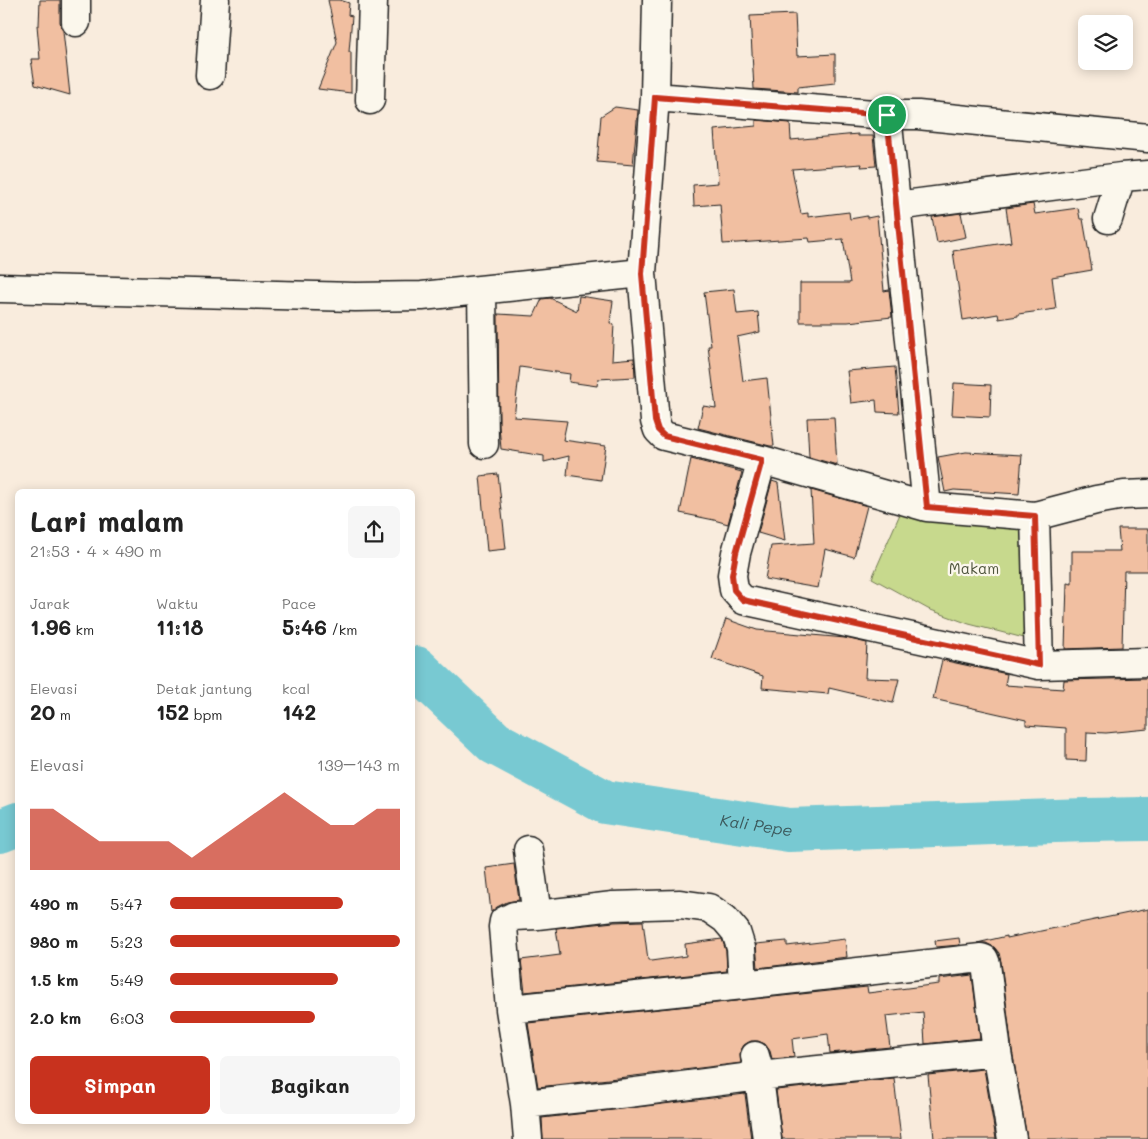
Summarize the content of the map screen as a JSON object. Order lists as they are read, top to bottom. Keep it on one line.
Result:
{"water":["Kali Pepe"],"parks":["Makam"],"page":{"heading":["Lari malam","21:53 · 4 × 490 m"],"stats":[["Jarak","1.96 km"],["Waktu","11:18"],["Pace","5:46 /km"],["Elevasi","20 m"],["Detak jantung","152 bpm"],["kcal","142"]],"chart":["Elevasi","139–143 m"],"list":[{"name":"490 m","note":"5:47"},{"name":"980 m","note":"5:23"},{"name":"1.5 km","note":"5:49"},{"name":"2.0 km","note":"6:03"}],"buttons":["Simpan","Bagikan"]}}
